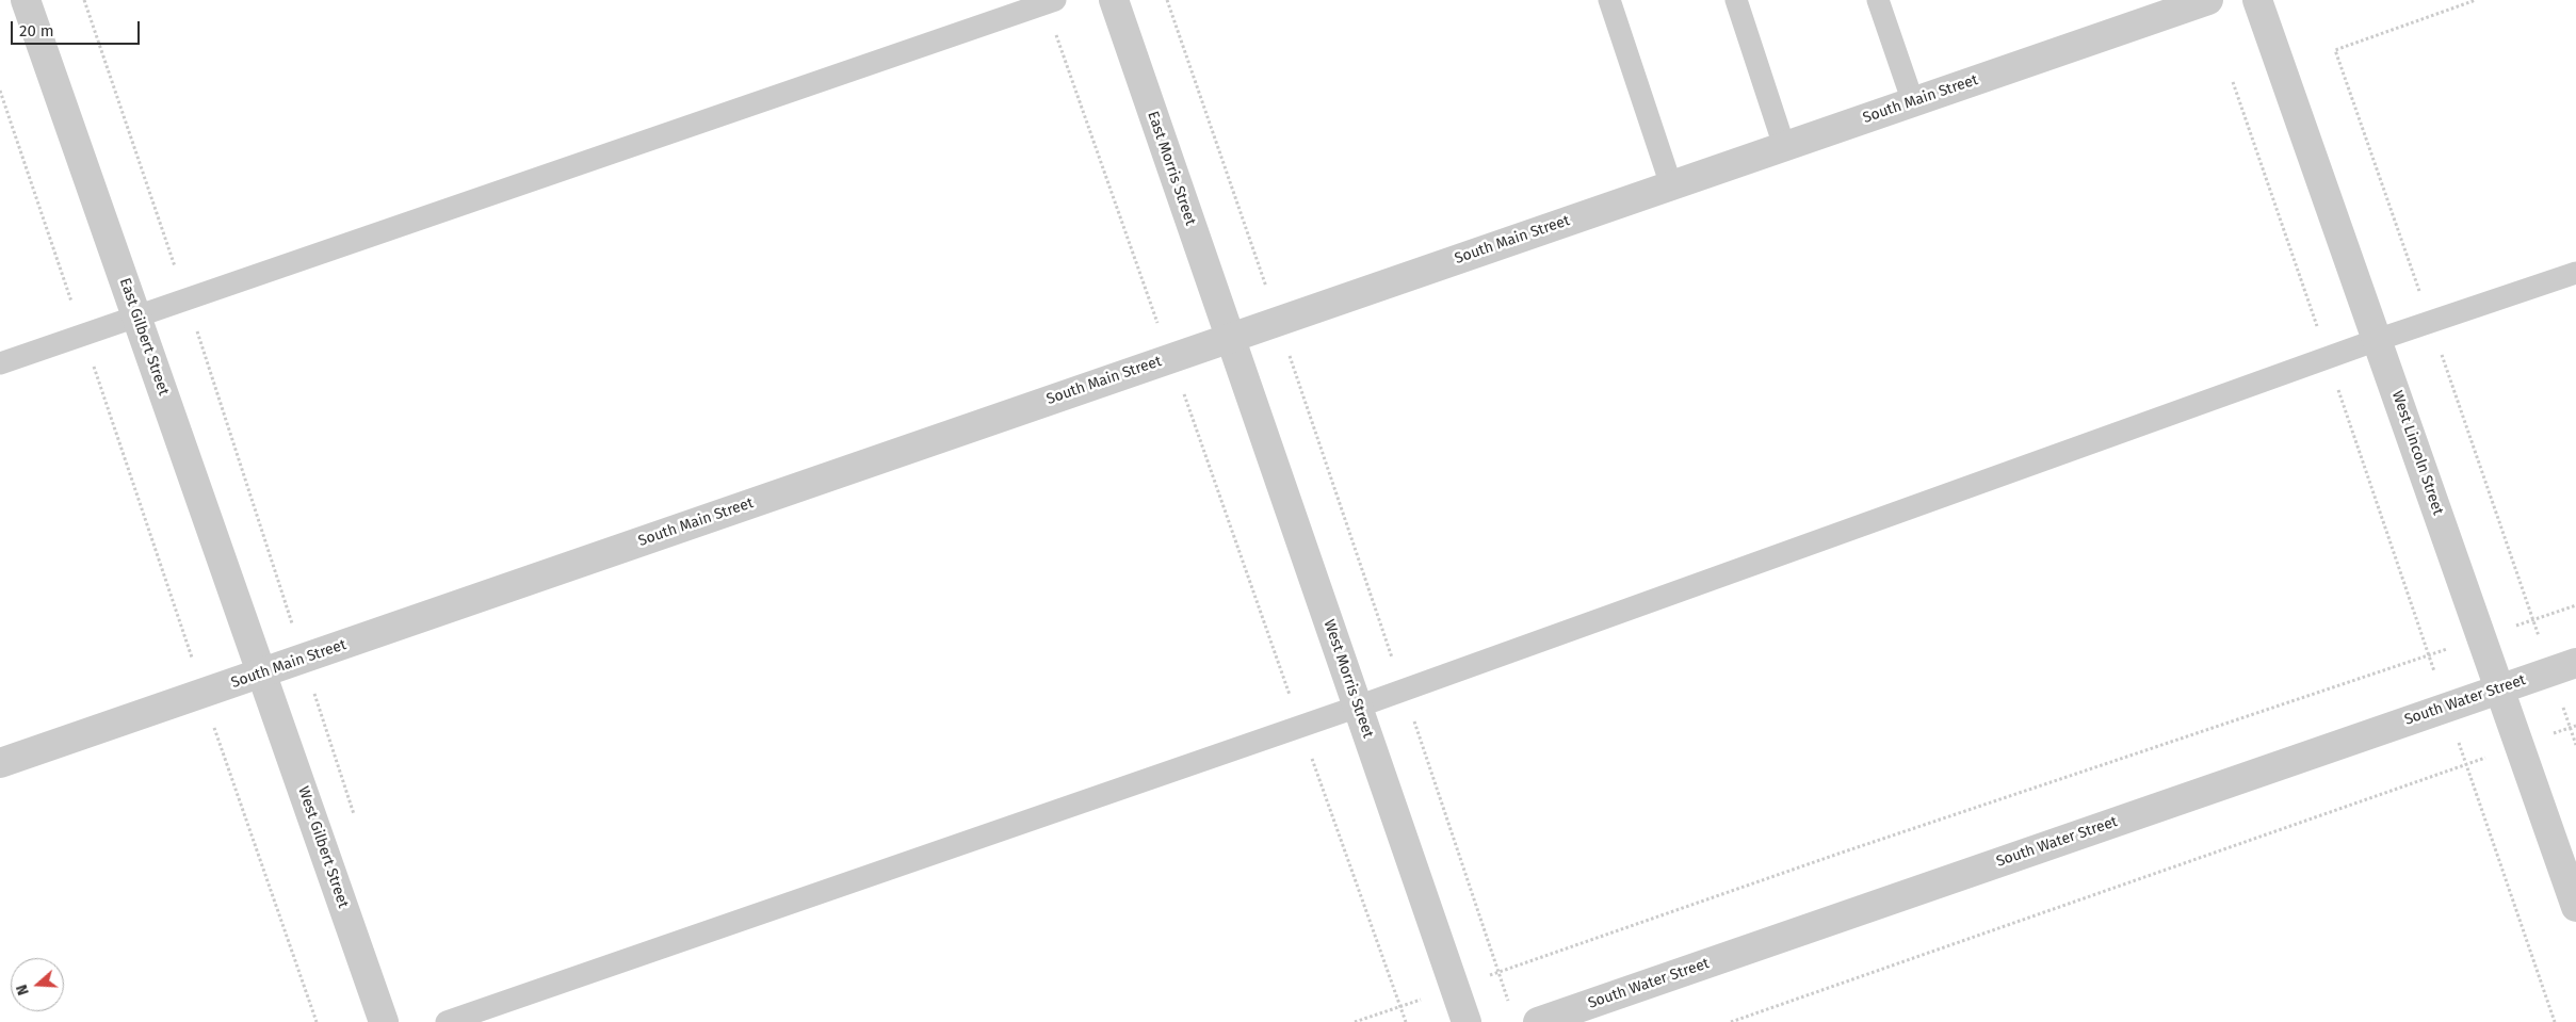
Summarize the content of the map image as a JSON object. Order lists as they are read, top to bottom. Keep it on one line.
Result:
{"streets":{"street":["South Main Street","East Morris Street","East Gilbert Street","West Lincoln Street","West Morris Street","South Water Street","West Gilbert Street"]},"crossings":[["South Main Street","East Morris Street"],["South Main Street","East Gilbert Street"],["South Main Street","West Morris Street"],["South Main Street","West Gilbert Street"],["East Morris Street","West Morris Street"],["East Gilbert Street","West Gilbert Street"],["West Lincoln Street","South Water Street"]],"scale_bar":"20 m","north":"left"}
